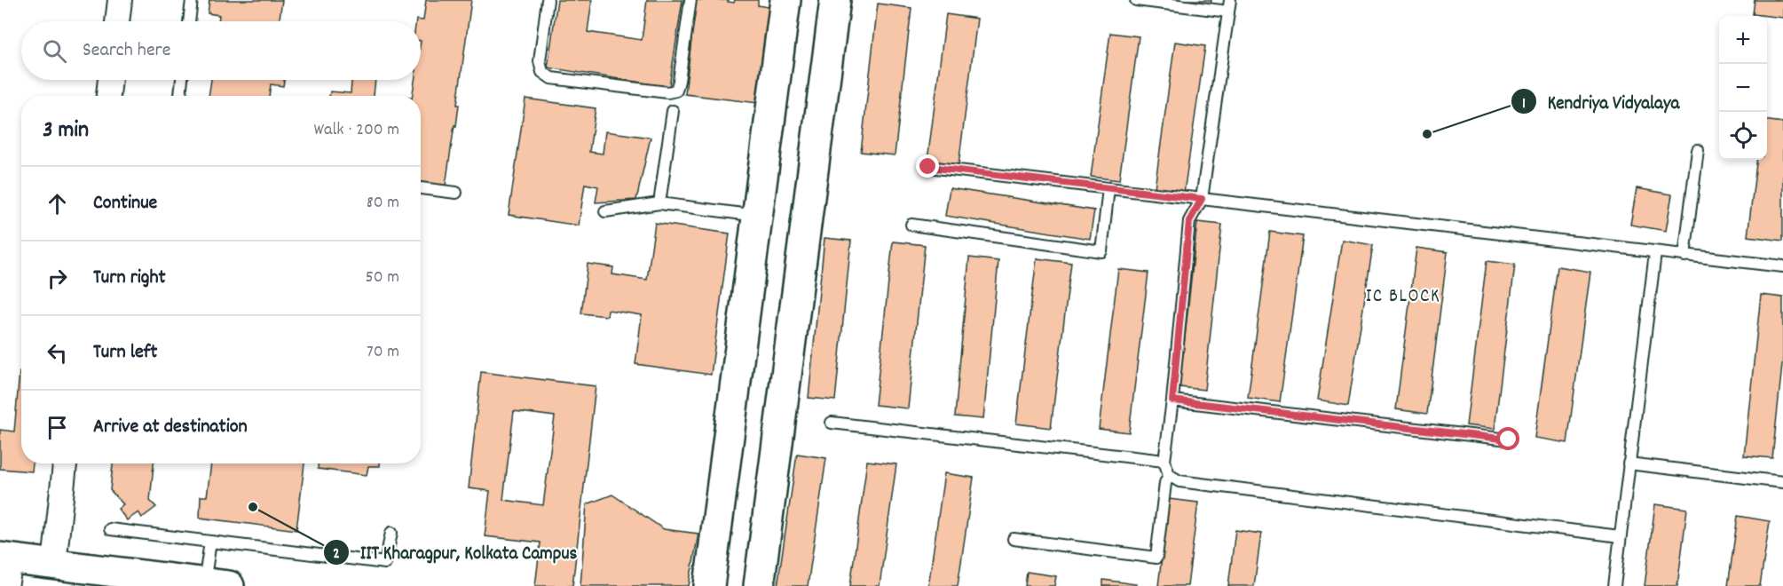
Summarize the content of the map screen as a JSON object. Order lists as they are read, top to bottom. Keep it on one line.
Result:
{"districts":["IC BLOCK"],"places":["Kendriya Vidyalaya","IIT Kharagpur, Kolkata Campus"],"page":{"map_buttons":["+","−"],"search":"Search here","heading":["3 min","Walk · 200 m"],"list":[["Continue","80 m"],["Turn right","50 m"],["Turn left","70 m"],"Arrive at destination"]}}
